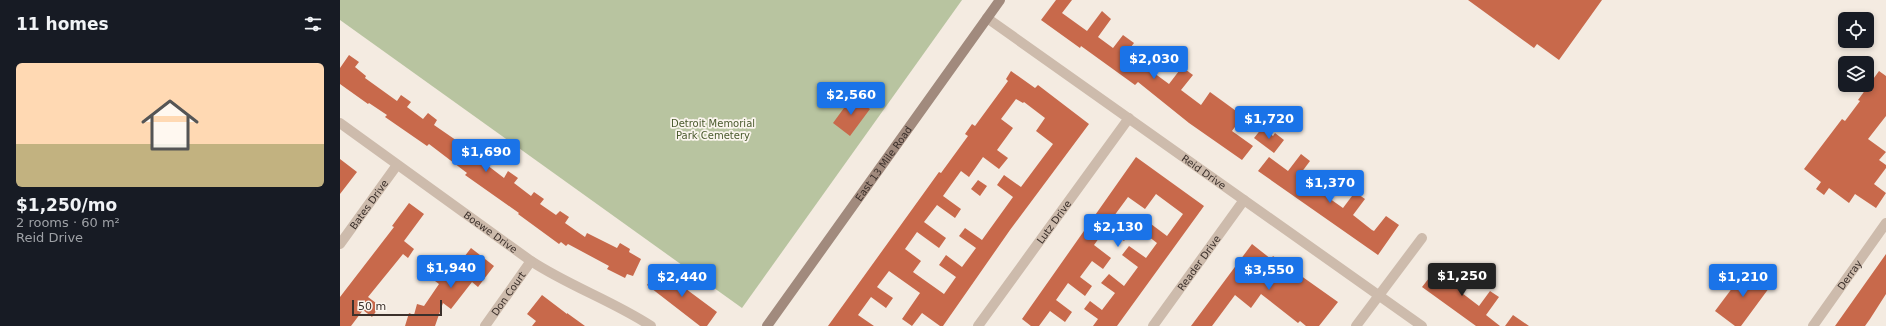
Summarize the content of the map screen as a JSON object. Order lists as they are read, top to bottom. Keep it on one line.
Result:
{"streets":{"main road":["East 13 Mile Road"],"street":["Reid Drive","Bates Drive","Lutz Drive","Boewe Drive","Reader Drive","Derray","Don Court"]},"crossings":[["East 13 Mile Road","Reid Drive"],["Reid Drive","Lutz Drive"],["Reid Drive","Reader Drive"],["Bates Drive","Boewe Drive"],["Boewe Drive","Don Court"]],"parks":["Detroit Memorial Park Cemetery"],"scale_bar":"50 m","page":{"heading":"11 homes","price":["$2,030","$2,560","$1,720","$1,690","$1,370","$2,130","$1,940","$3,550","$1,250","$2,440","$1,210"],"list":[{"name":"$1,250/mo","note":"2 rooms · 60 m² · Reid Drive"}],"scale":"50 m"}}
